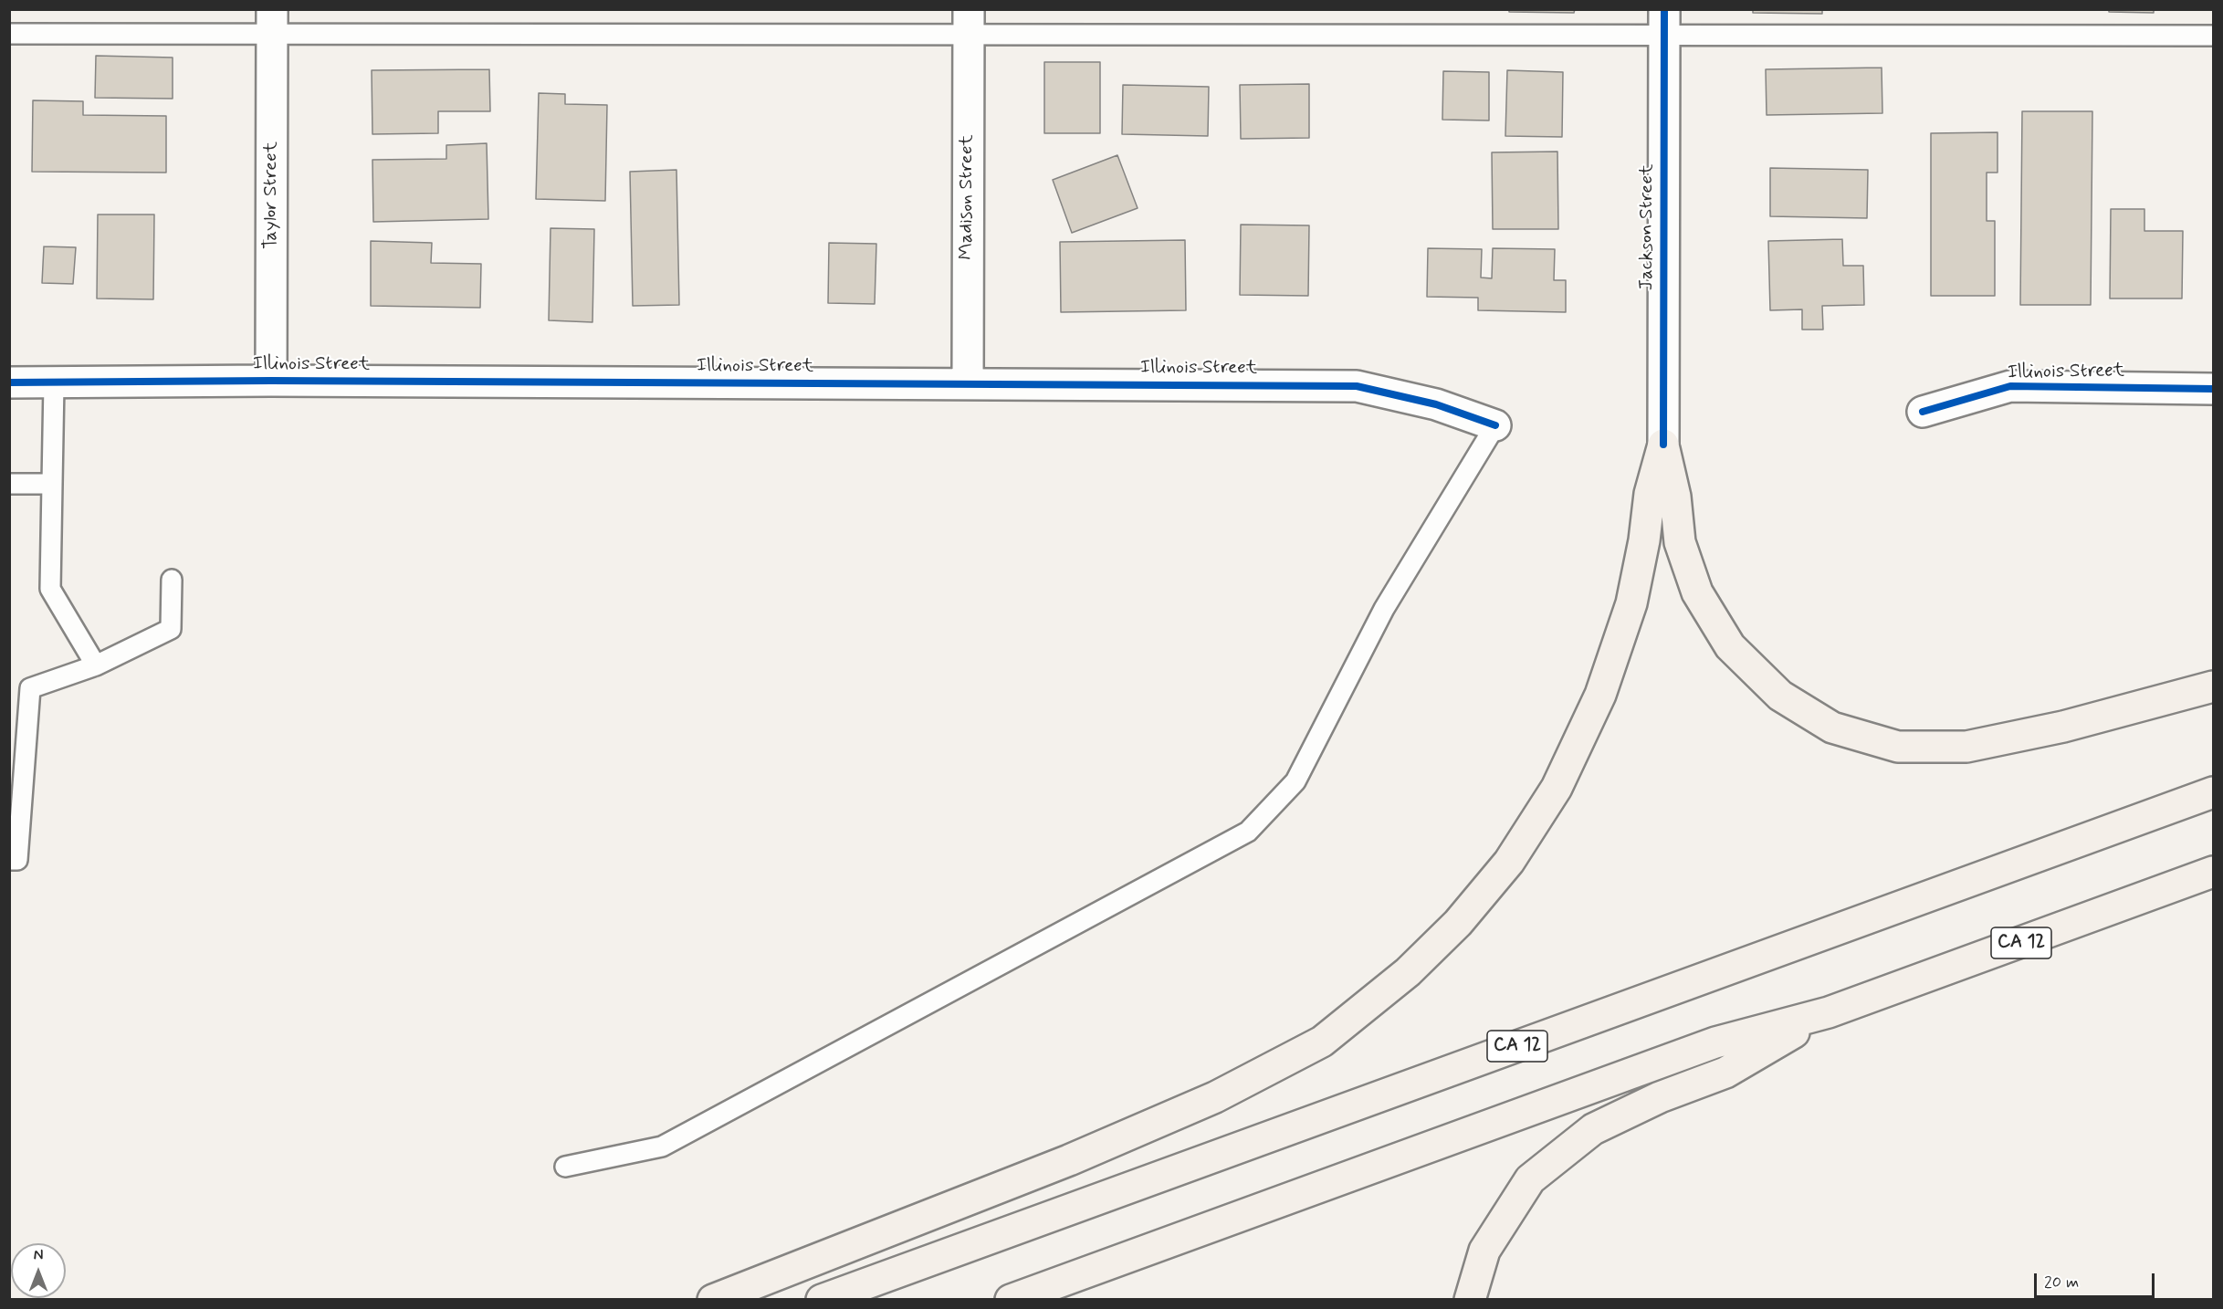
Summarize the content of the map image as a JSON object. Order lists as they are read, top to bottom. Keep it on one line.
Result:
{"streets":{"highway":["CA 12"],"street":["Taylor Street","Madison Street","Jackson Street","Illinois Street"]},"crossings":[["Taylor Street","Illinois Street"],["Madison Street","Illinois Street"]],"scale_bar":"20 m","north":"top"}
